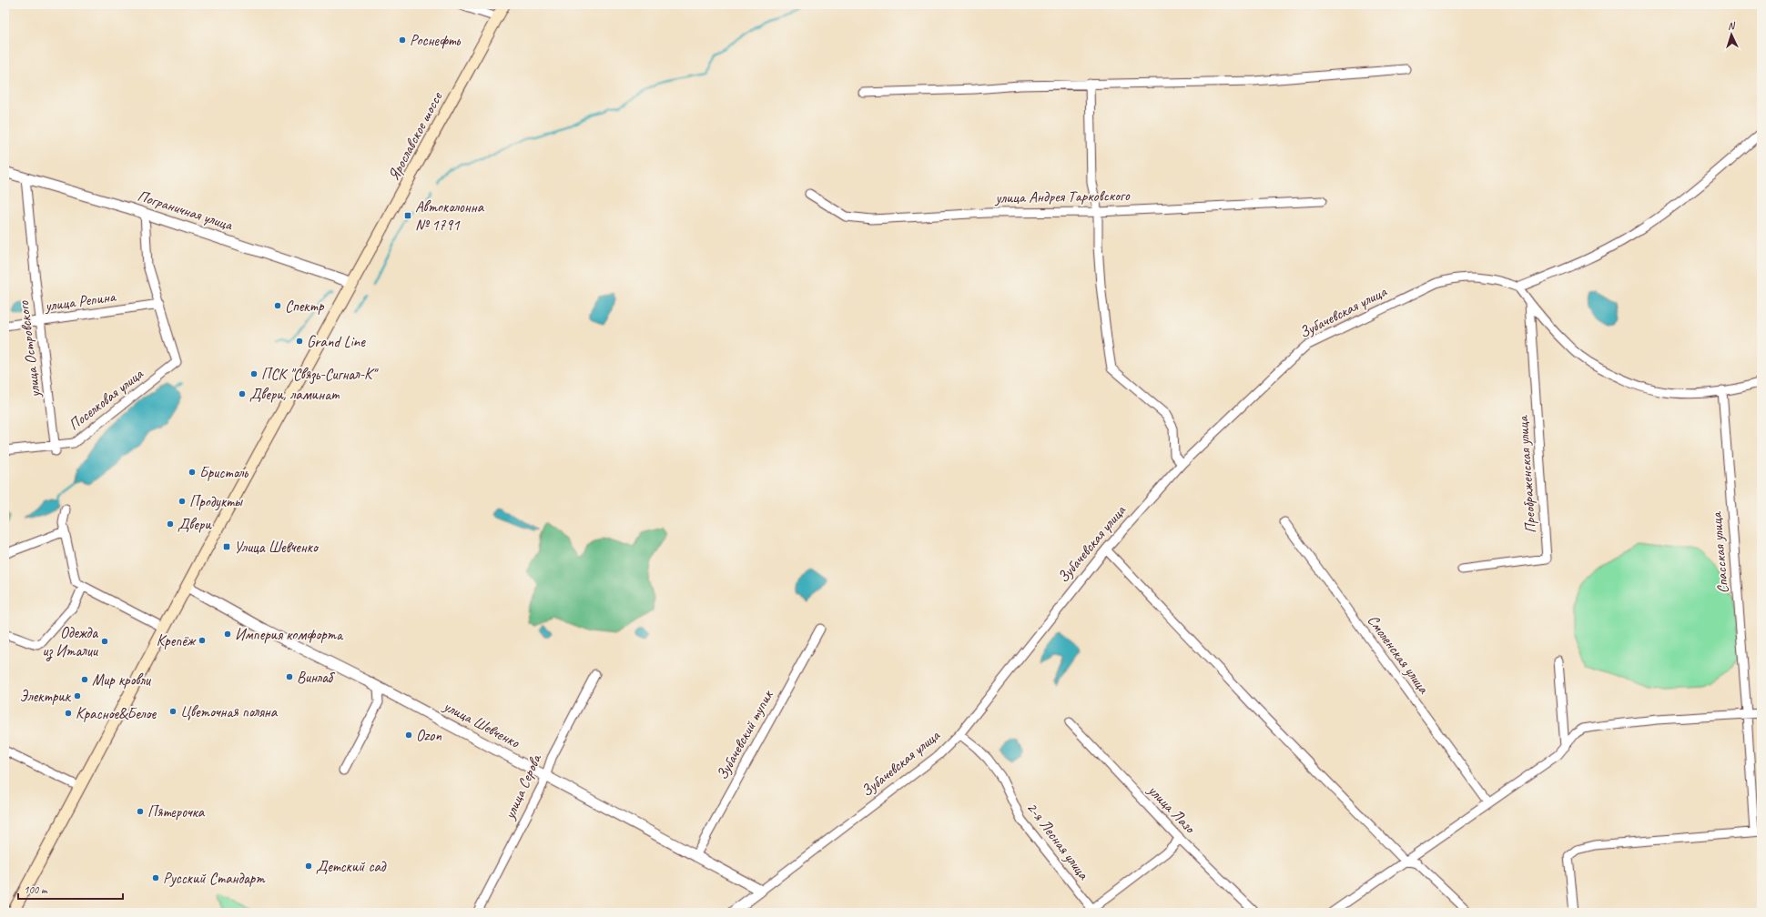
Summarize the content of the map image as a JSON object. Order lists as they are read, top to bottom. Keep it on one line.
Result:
{"streets":{"main road":["Ярославское шоссе"],"street":["улица Андрея Тарковского","Пограничная улица","улица Репина","Зубачевская улица","улица Островского","Поселковая улица","Преображенская улица","Спасская улица","Смоленская улица","улица Шевченко","Зубачевский тупик","улица Серова","улица Лазо","2-я Лесная улица"]},"crossings":[["Ярославское шоссе","Пограничная улица"],["Ярославское шоссе","улица Шевченко"],["Пограничная улица","улица Островского"],["улица Репина","улица Островского"],["улица Репина","Поселковая улица"],["Зубачевская улица","улица Шевченко"],["Зубачевская улица","2-я Лесная улица"],["улица Островского","Поселковая улица"],["улица Шевченко","Зубачевский тупик"],["улица Шевченко","улица Серова"]],"places":{"other":["Роснефть","Спектр","Grand Line","ПСК \"Связь-Сигнал-К\"","Двери, ламинат","Бристоль","Продукты","Двери","Империя комфорта","Крепёж","Одежда из Италии","Винлаб","Мир кровли","Электрик","Цветочная поляна","Красное&Белое","Ozon","Пятерочка","Детский сад","Русский Стандарт"],"transit":["Автоколонна № 1791","Улица Шевченко"]},"scale_bar":"100 m","north":"top"}
